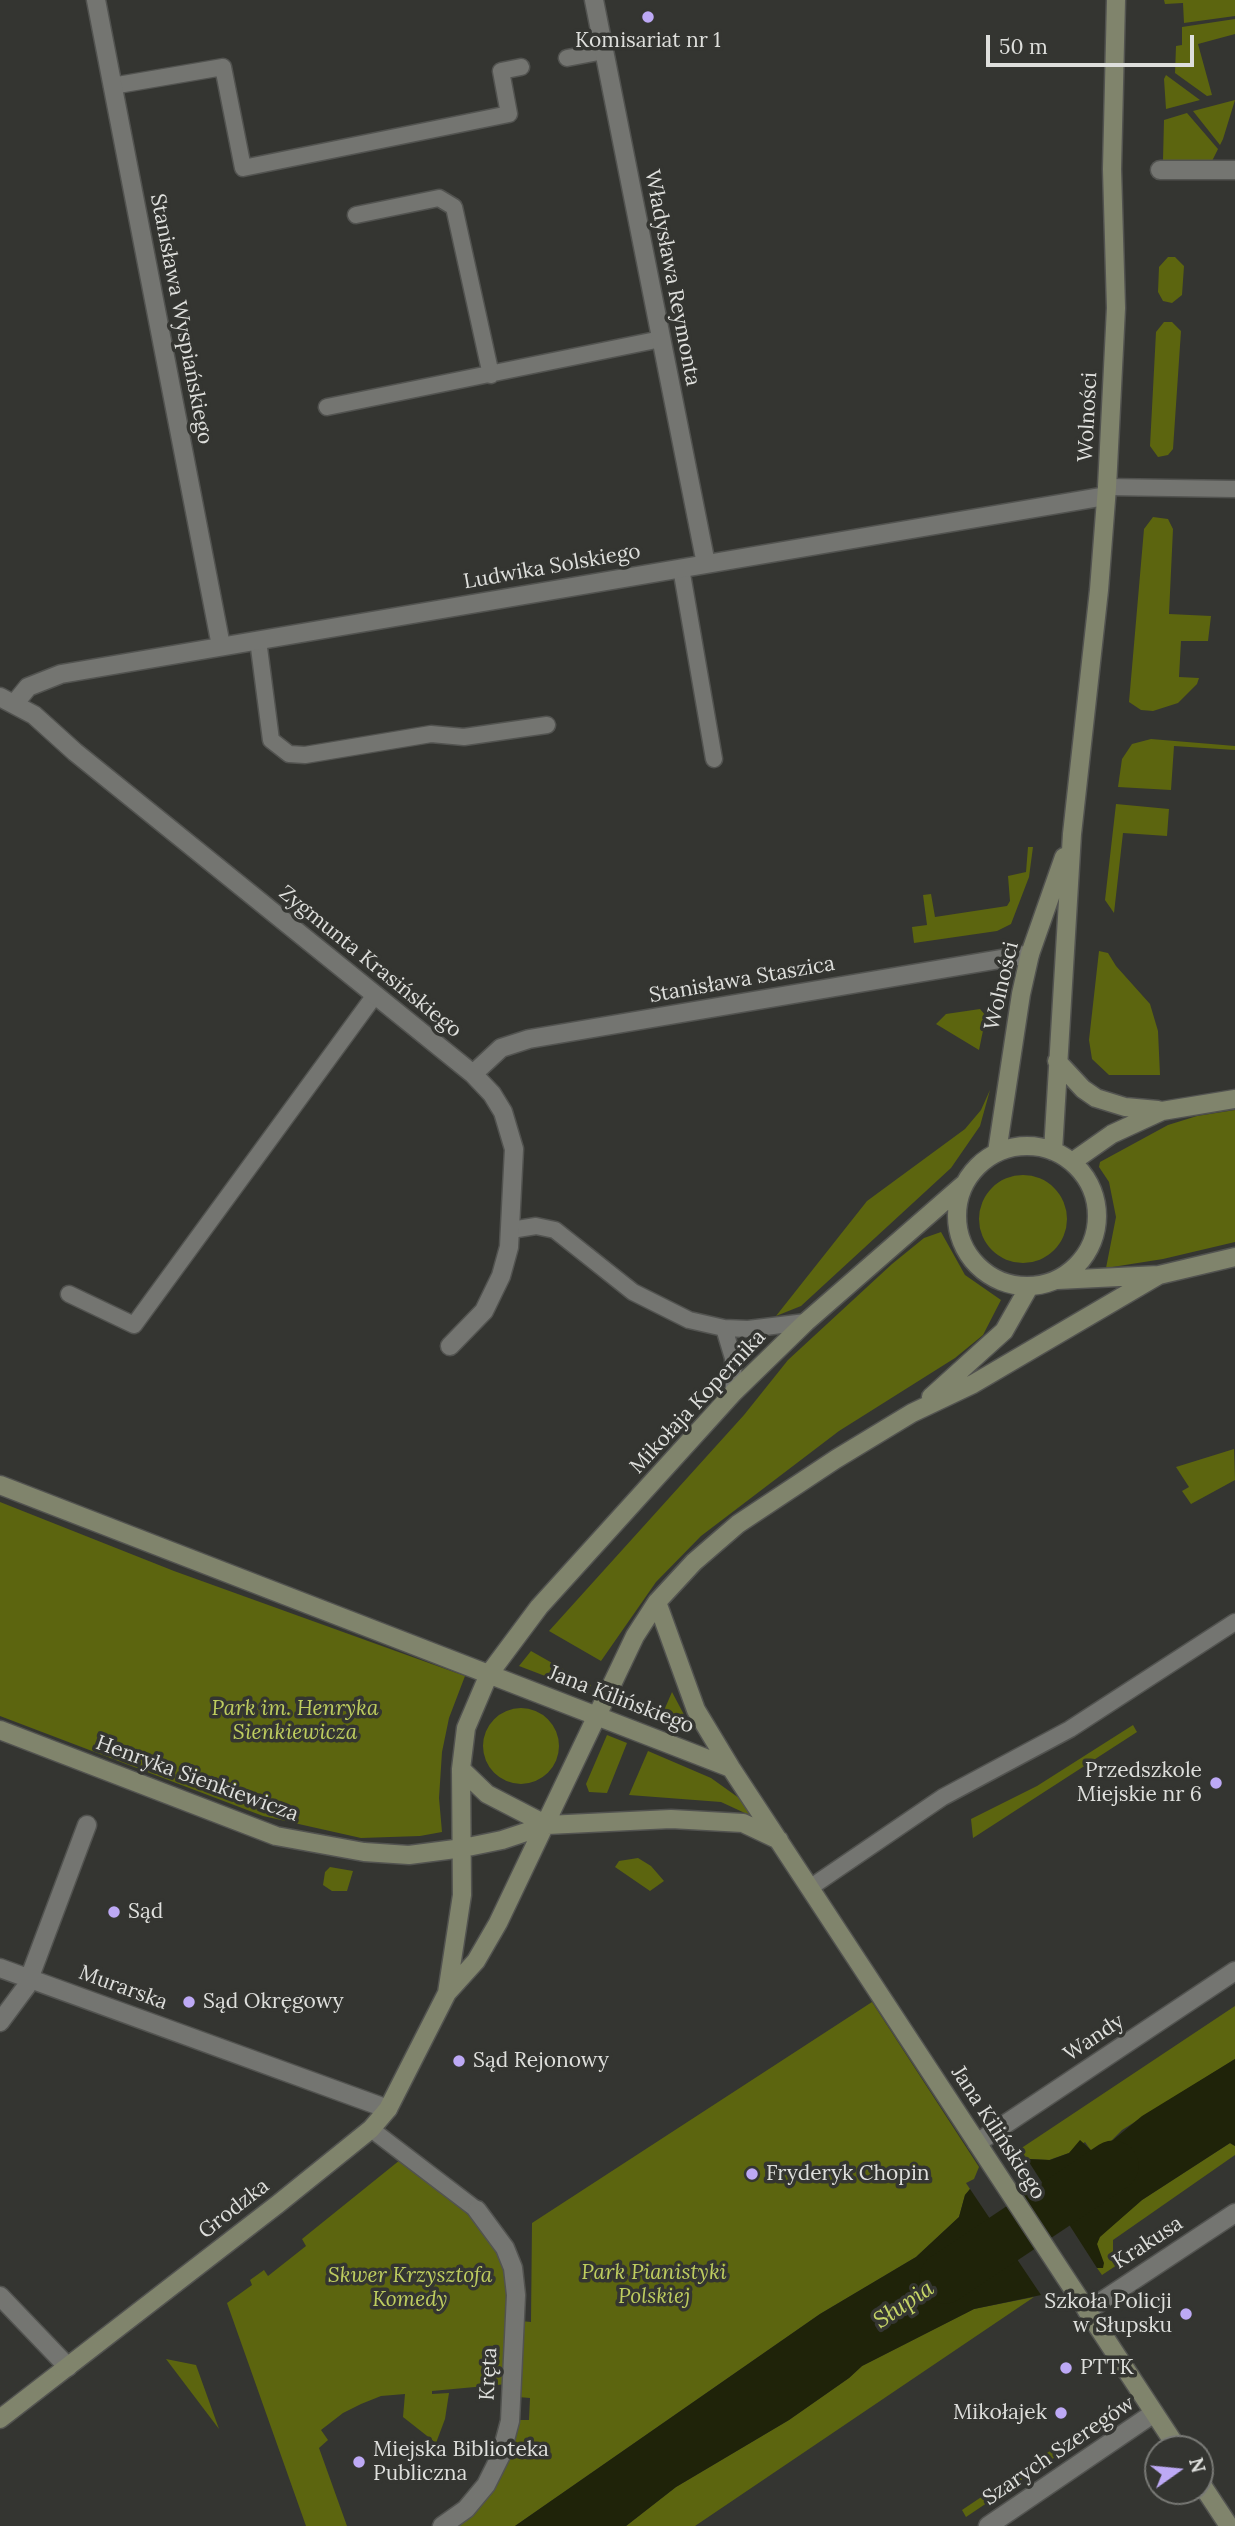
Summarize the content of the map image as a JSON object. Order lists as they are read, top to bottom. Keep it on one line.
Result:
{"streets":{"street":["Władysława Reymonta","Stanisława Wyspiańskiego","Wolności","Ludwika Solskiego","Zygmunta Krasińskiego","Stanisława Staszica","Mikołaja Kopernika","Jana Kilińskiego","Henryka Sienkiewicza","Murarska","Wandy","Grodzka","Krakusa","Kręta","Szarych Szeregów"]},"crossings":[["Władysława Reymonta","Ludwika Solskiego"],["Stanisława Wyspiańskiego","Ludwika Solskiego"],["Wolności","Ludwika Solskiego"],["Wolności","Stanisława Staszica"],["Wolności","Mikołaja Kopernika"],["Ludwika Solskiego","Zygmunta Krasińskiego"],["Zygmunta Krasińskiego","Stanisława Staszica"],["Mikołaja Kopernika","Jana Kilińskiego"],["Mikołaja Kopernika","Grodzka"],["Jana Kilińskiego","Henryka Sienkiewicza"],["Jana Kilińskiego","Wandy"],["Jana Kilińskiego","Grodzka"],["Jana Kilińskiego","Krakusa"],["Jana Kilińskiego","Szarych Szeregów"],["Henryka Sienkiewicza","Grodzka"],["Murarska","Grodzka"]],"water":["Słupia"],"parks":["Park im. Henryka Sienkiewicza","Park Pianistyki Polskiej","Skwer Krzysztofa Komedy"],"places":["Komisariat nr 1","Przedszkole Miejskie nr 6","Sąd","Sąd Okręgowy","Sąd Rejonowy","Fryderyk Chopin","Szkoła Policji w Słupsku","PTTK","Mikołajek","Miejska Biblioteka Publiczna"],"scale_bar":"50 m","north":"right"}
